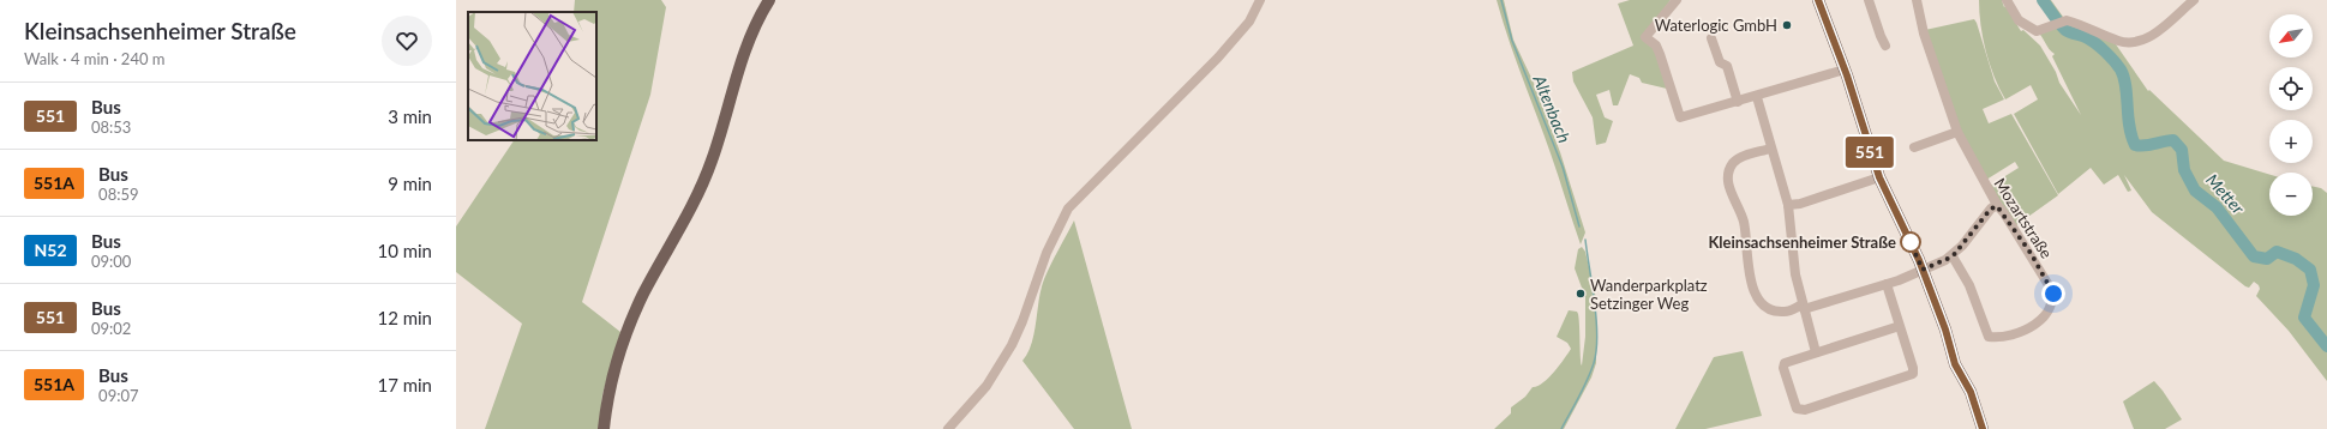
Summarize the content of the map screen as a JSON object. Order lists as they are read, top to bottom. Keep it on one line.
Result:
{"streets":{"street":["Mozartstraße"]},"water":["Altenbach","Metter"],"places":["Waterlogic GmbH","Kleinsachsenheimer Straße","Wanderparkplatz Setzinger Weg"],"lines":["bus line 551"],"north":"bottom left","page":{"heading":["Kleinsachsenheimer Straße","Walk · 4 min · 240 m"],"on_map":"551","map_buttons":["+","−"],"list":[{"mark":"551","name":"Bus","note":"08:53","value":"3 min"},{"mark":"551A","name":"Bus","note":"08:59","value":"9 min"},{"mark":"N52","name":"Bus","note":"09:00","value":"10 min"},{"mark":"551","name":"Bus","note":"09:02","value":"12 min"},{"mark":"551A","name":"Bus","note":"09:07","value":"17 min"}]}}
